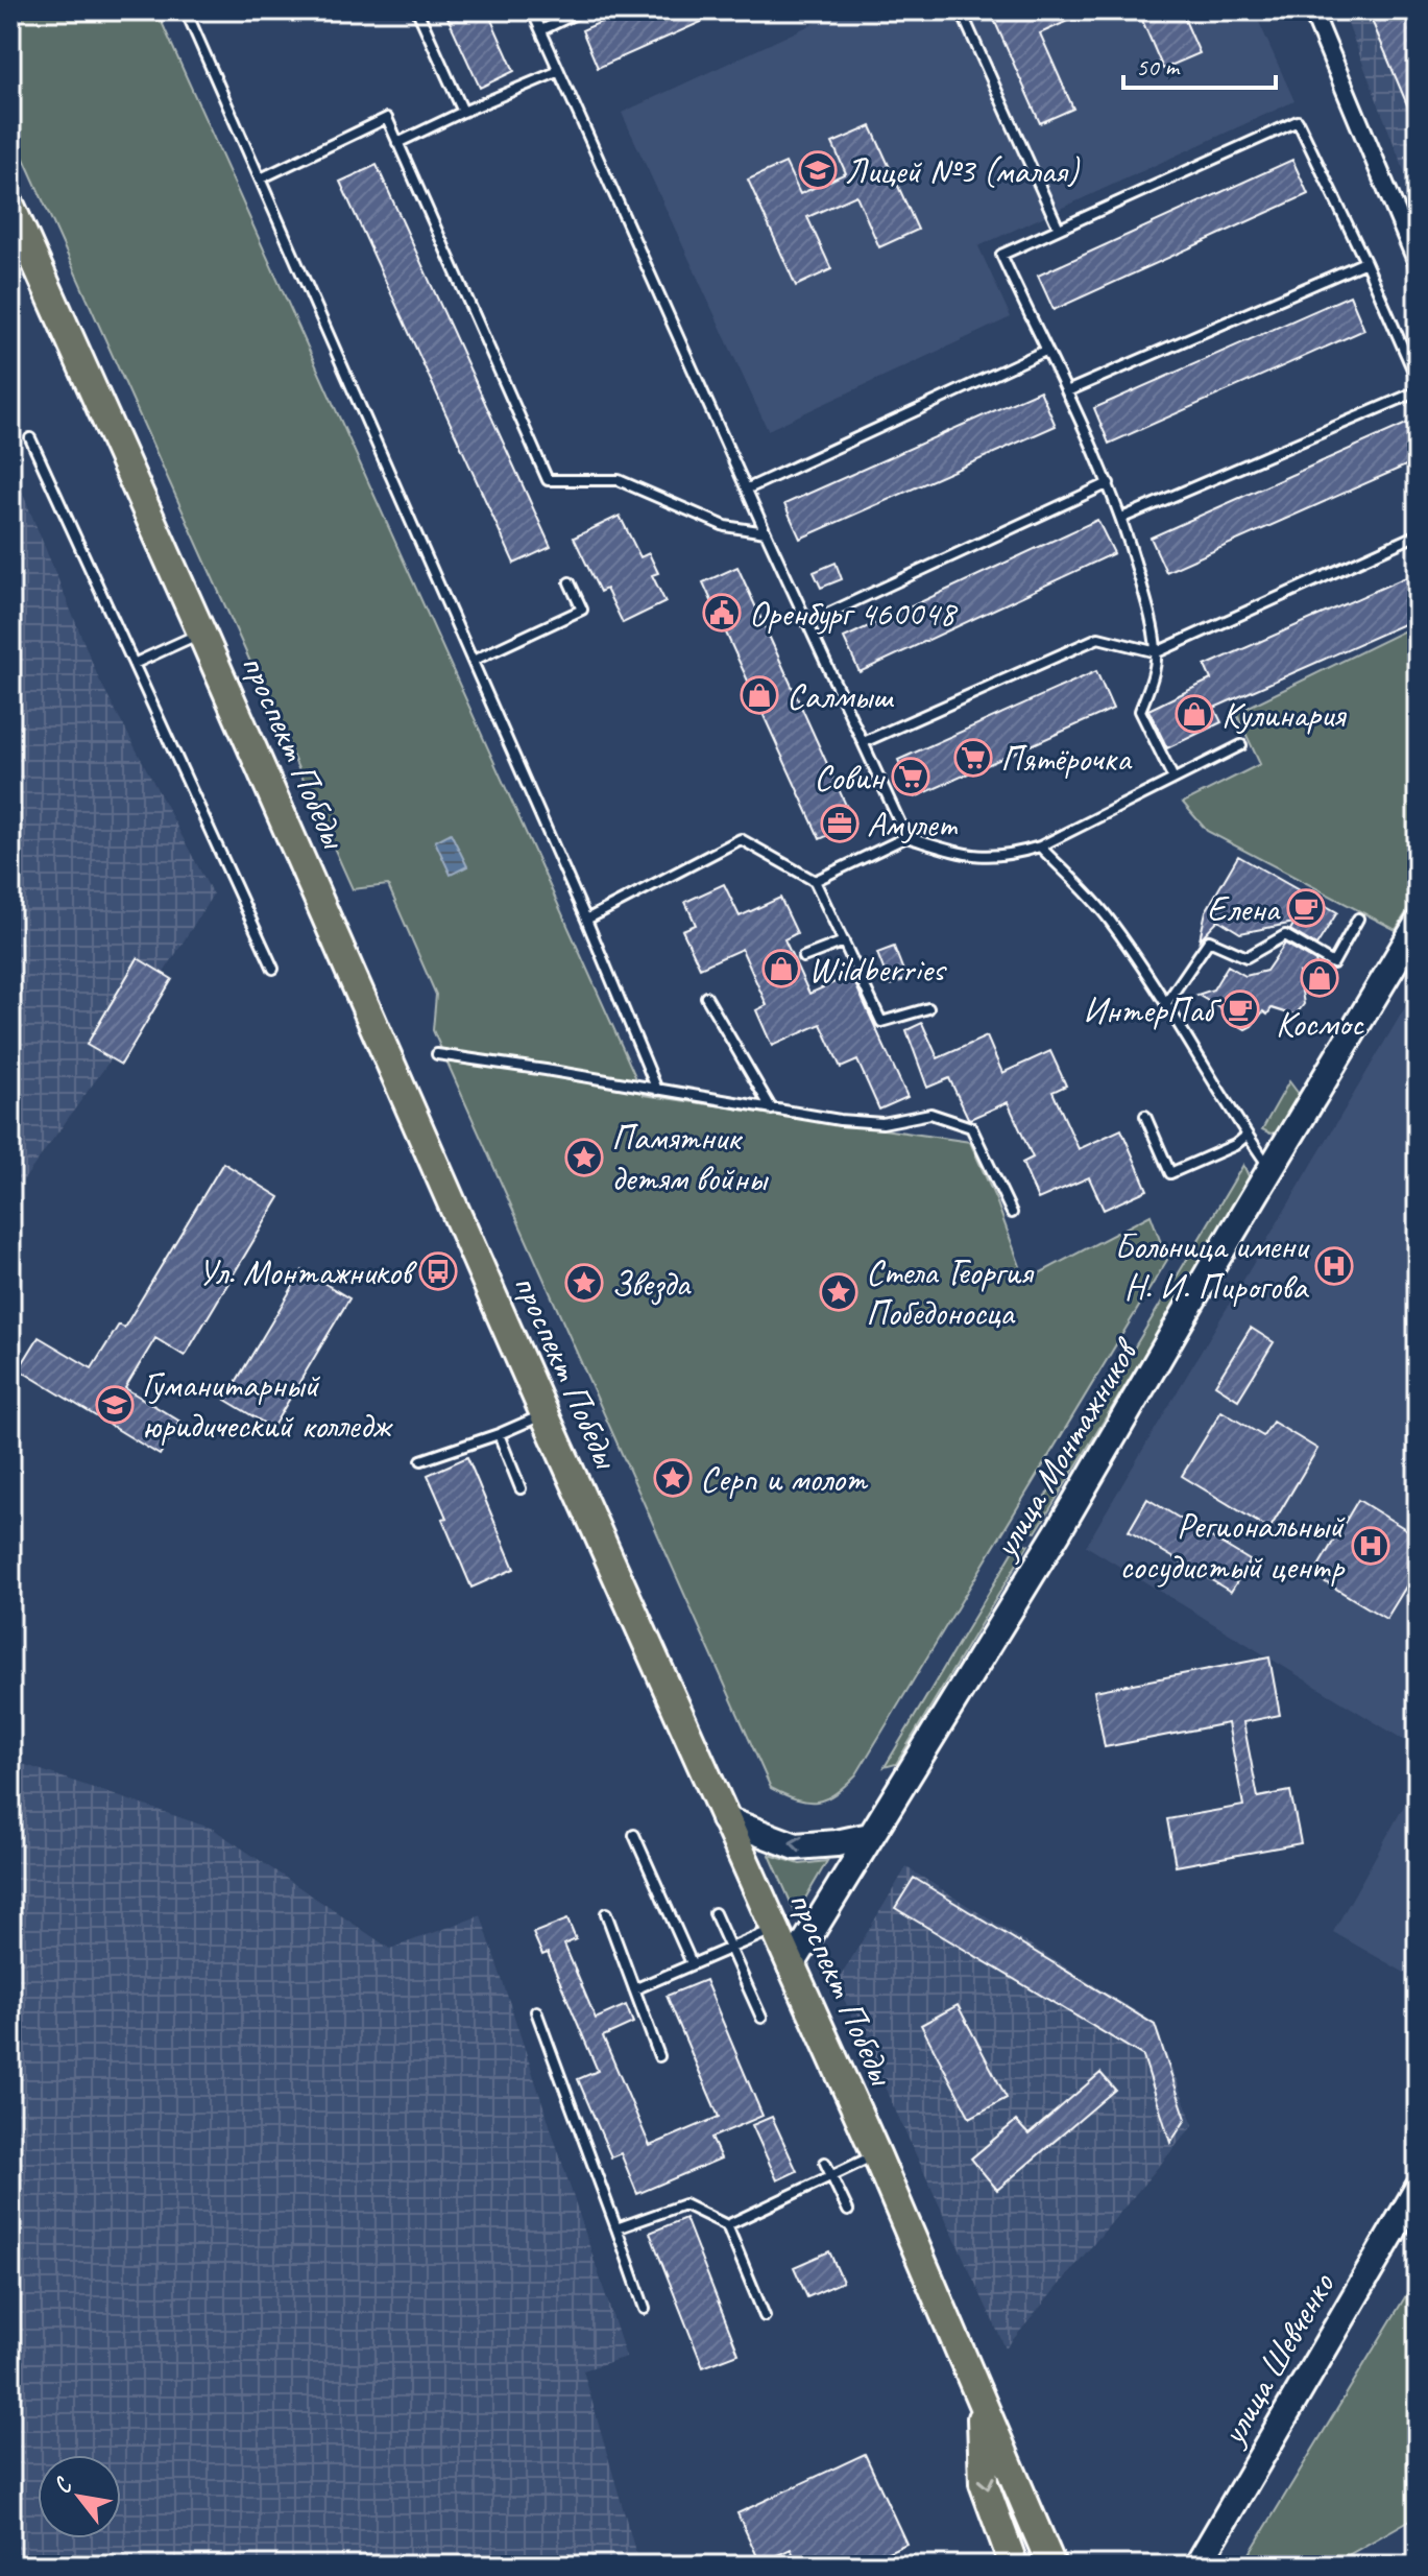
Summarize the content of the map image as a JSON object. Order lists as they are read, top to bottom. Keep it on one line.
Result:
{"streets":{"main road":["проспект Победы","улица Монтажников","улица Шевченко"]},"crossings":[["проспект Победы","улица Монтажников"]],"places":{"school or university":["Лицей №3 (малая)","Гуманитарный юридический колледж"],"public building":["Оренбург 460048"],"shop":["Салмыш","Кулинария","Wildberries","Космос"],"supermarket":["Пятёрочка","Совин"],"office":["Амулет"],"cafe":["Елена","ИнтерПаб"],"place":["Памятник детям войны","Звезда","Стела Георгия Победоносца","Серп и молот"],"hospital":["Больница имени Н. И. Пирогова","Региональный сосудистый центр"],"bus stop":["Ул. Монтажников"]},"scale_bar":"50 m","north":"top left"}
